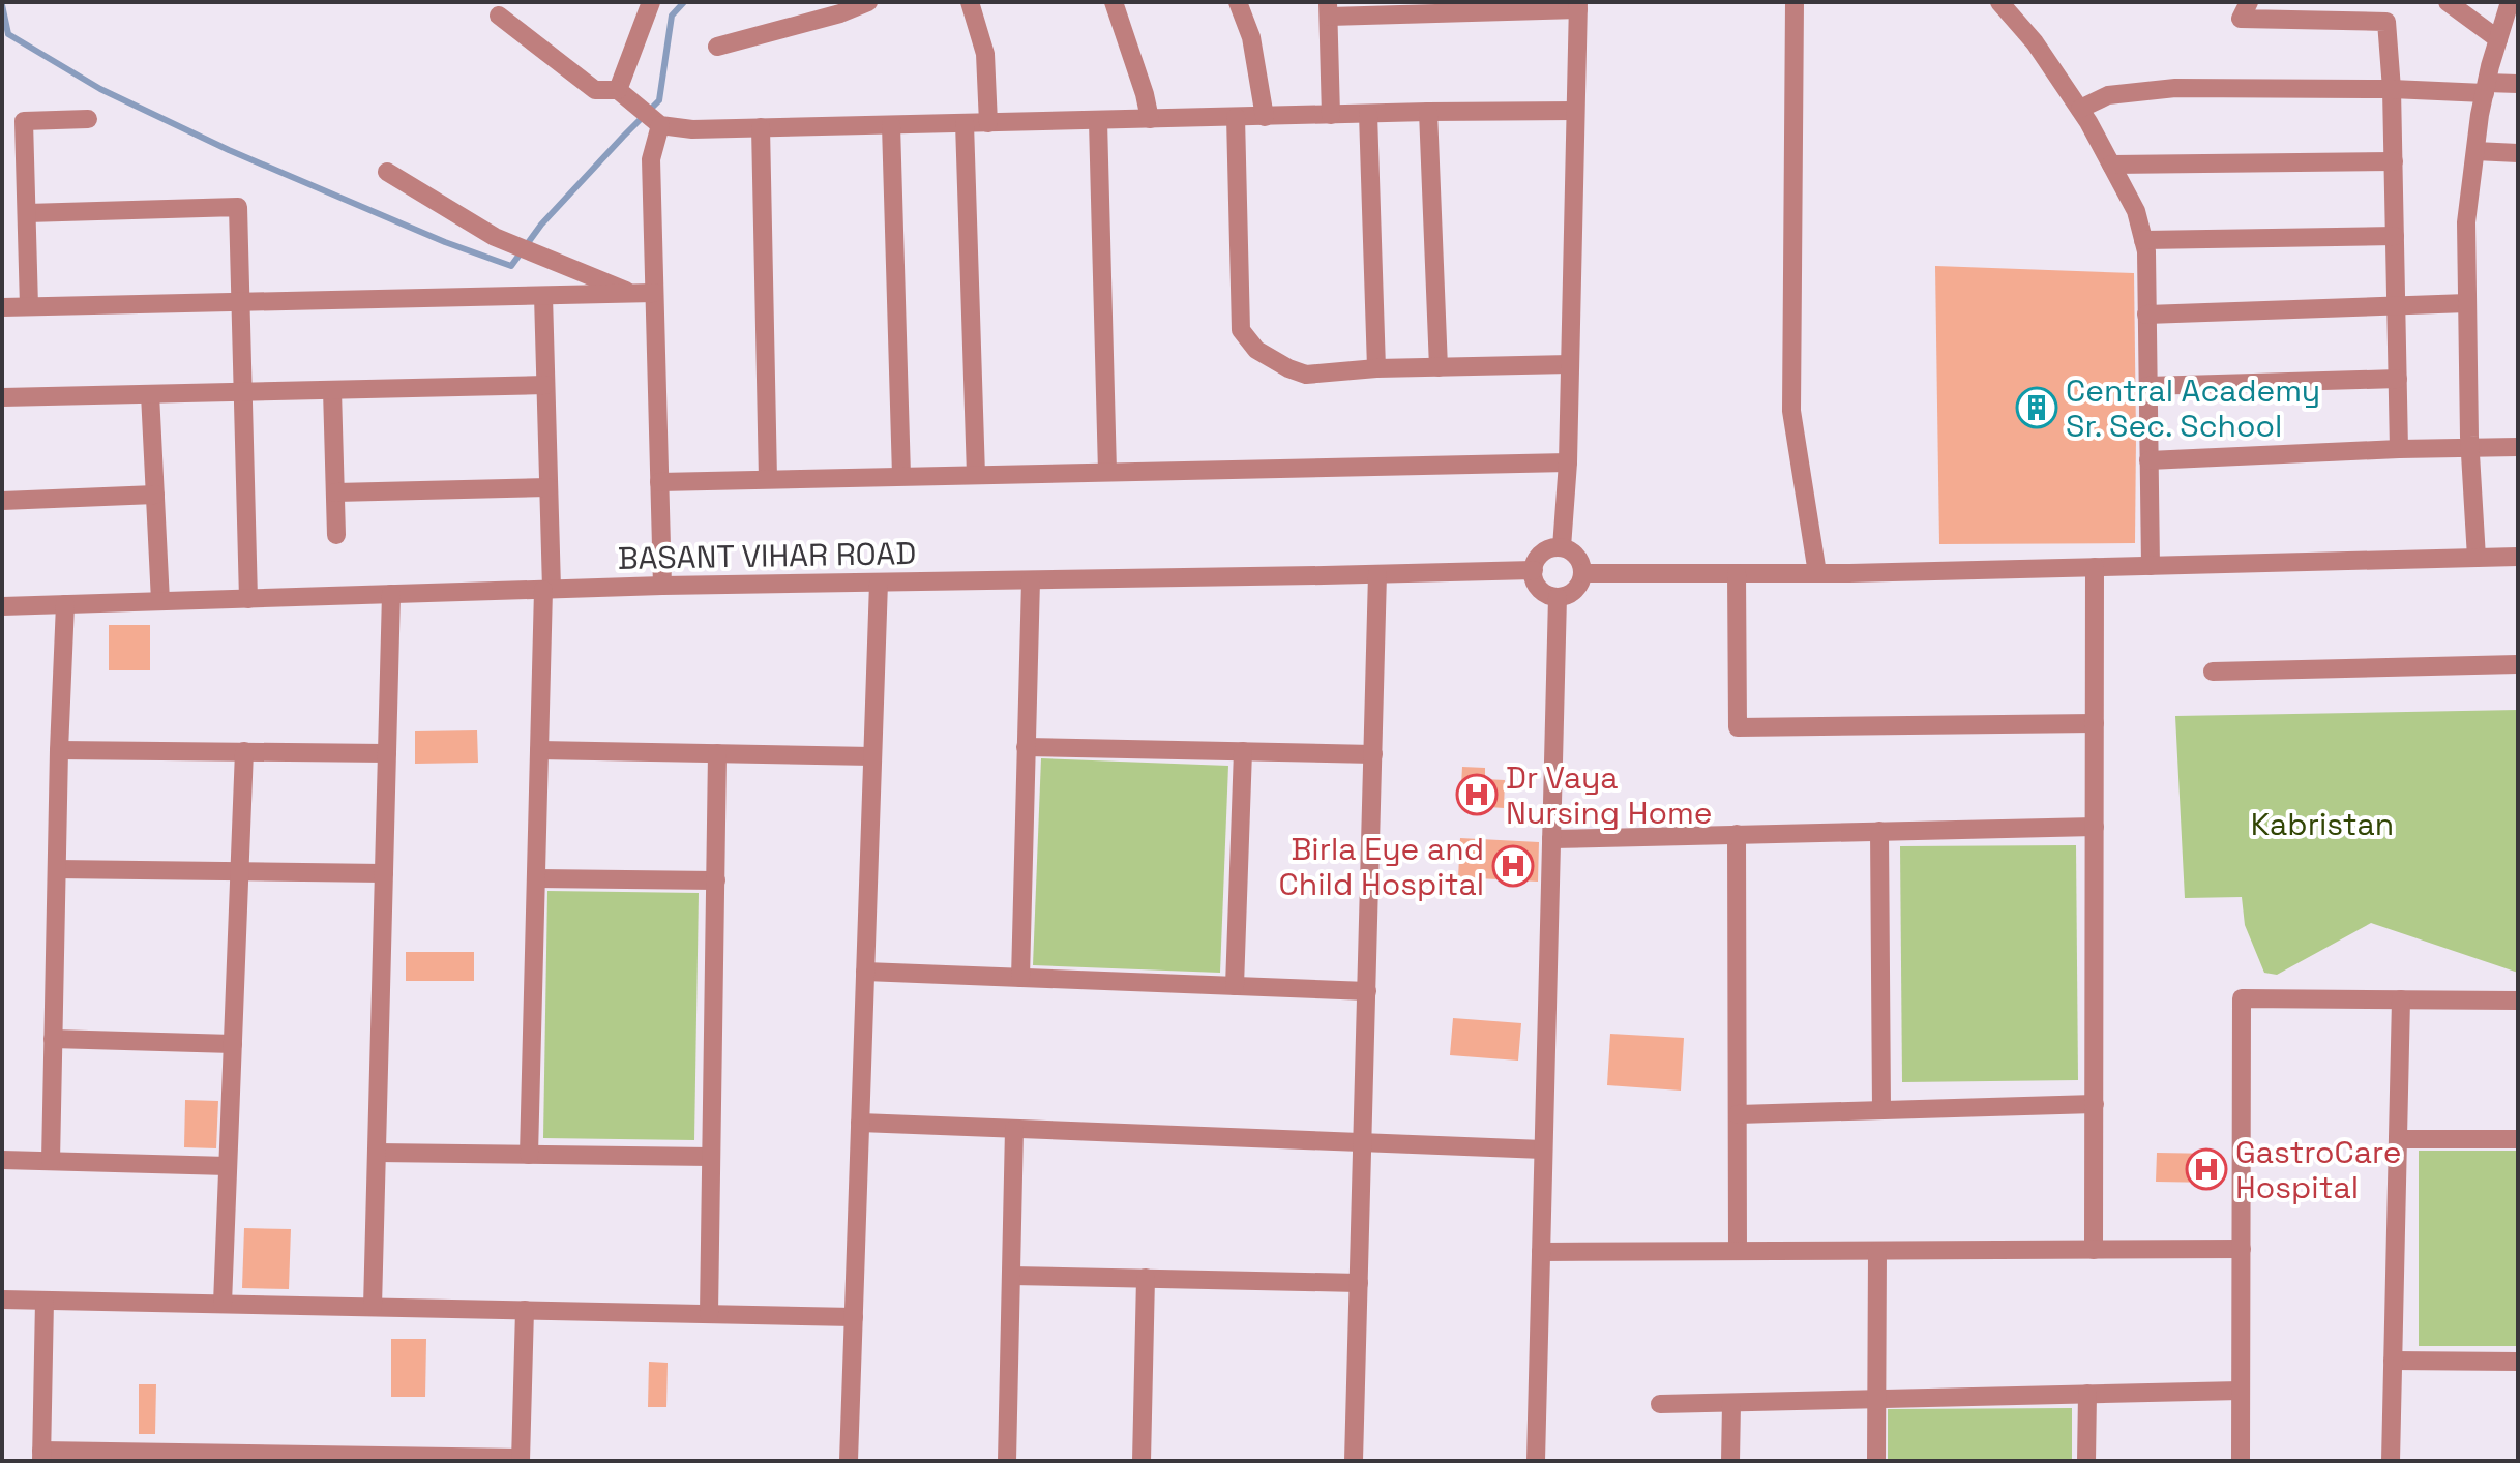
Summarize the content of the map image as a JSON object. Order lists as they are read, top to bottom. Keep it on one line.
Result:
{"streets":{"street":["BASANT VIHAR ROAD"]},"parks":["Kabristan"],"places":{"building":["Central Academy Sr. Sec. School"],"hospital":["Dr Vaya Nursing Home","Birla Eye and Child Hospital","GastroCare Hospital"]}}
